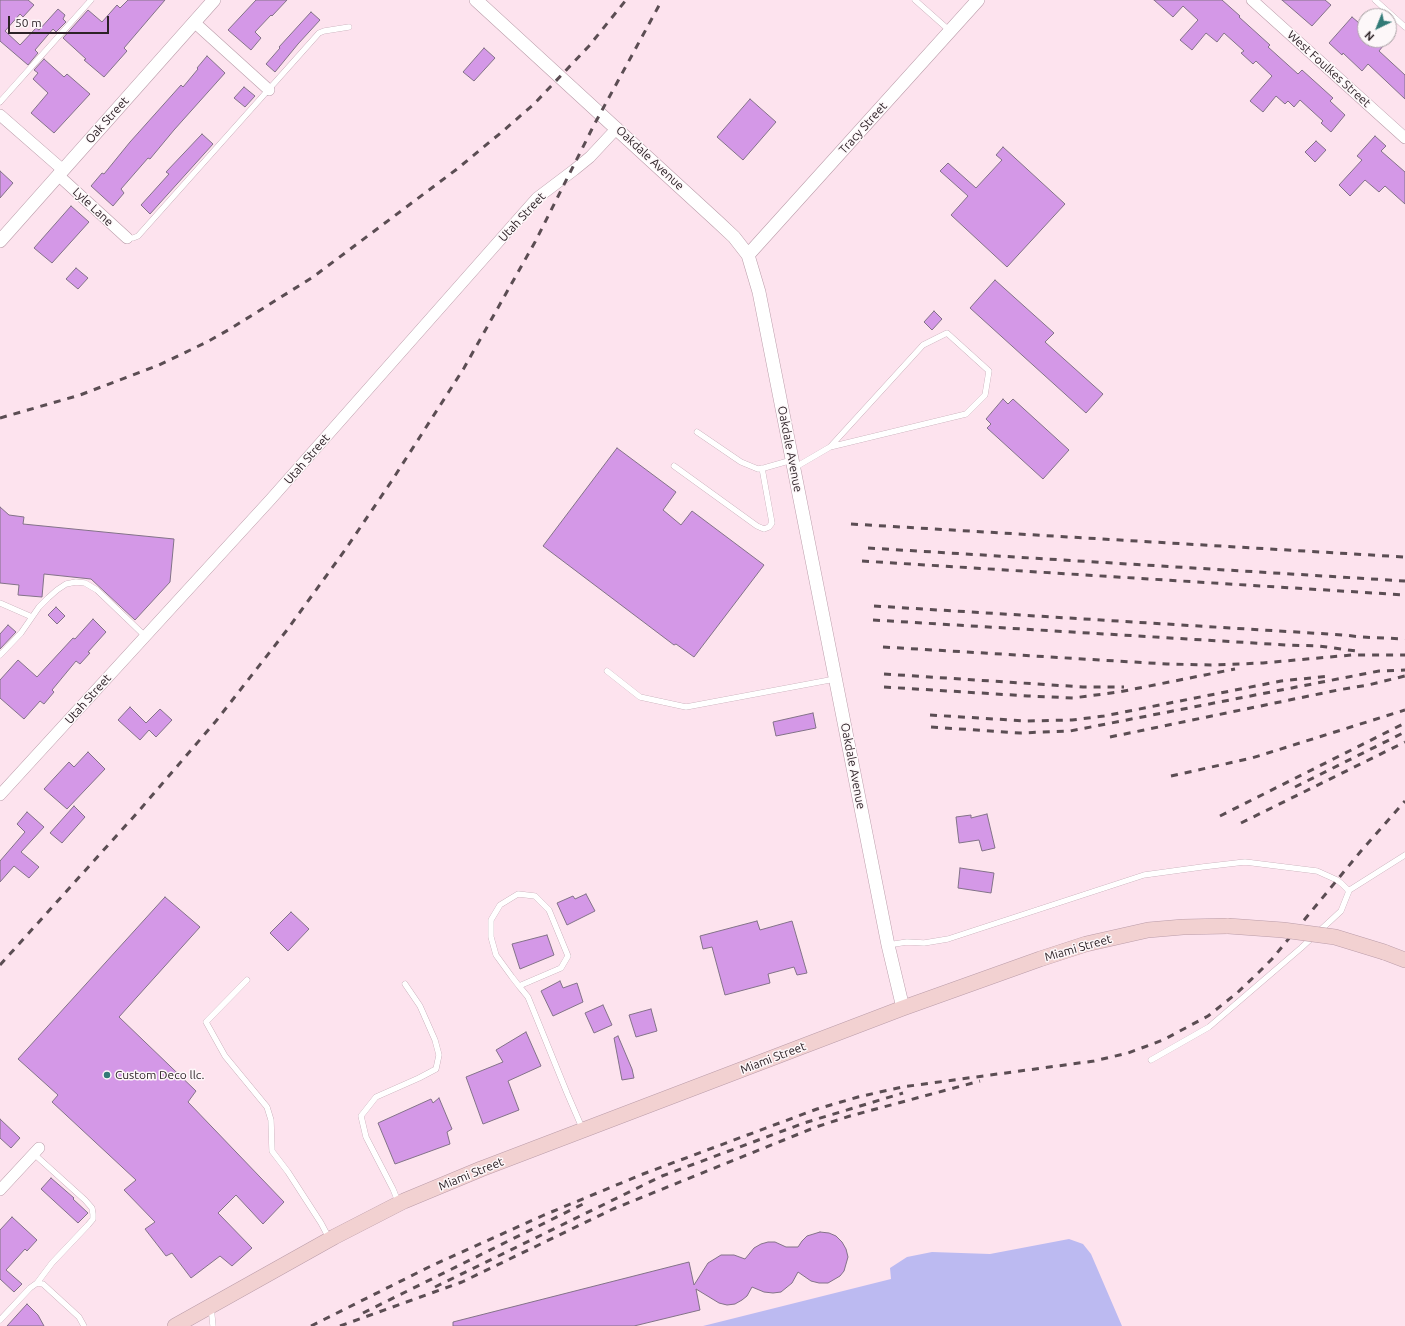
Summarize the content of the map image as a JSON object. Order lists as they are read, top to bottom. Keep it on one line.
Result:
{"streets":{"main road":["Miami Street"],"street":["West Foulkes Street","Oak Street","Tracy Street","Oakdale Avenue","Lyle Lane","Utah Street"]},"crossings":[["Oak Street","Lyle Lane"],["Tracy Street","Oakdale Avenue"],["Oakdale Avenue","Utah Street"],["Oakdale Avenue","Miami Street"]],"places":["Custom Deco llc."],"scale_bar":"50 m","north":"bottom left"}
